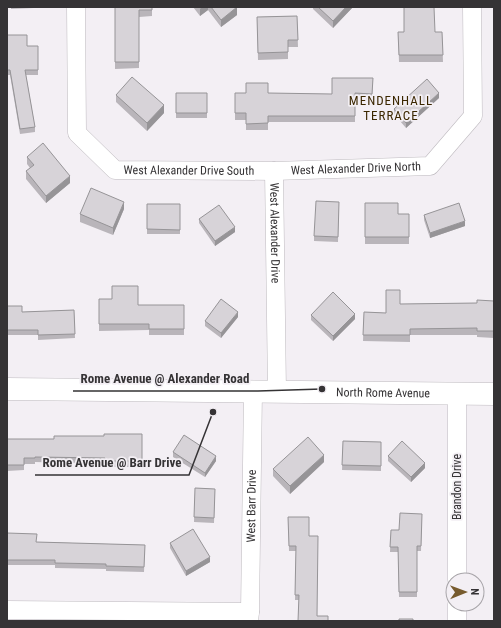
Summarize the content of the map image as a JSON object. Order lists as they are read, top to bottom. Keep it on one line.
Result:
{"streets":{"street":["West Alexander Drive North","West Alexander Drive South","West Alexander Drive","North Rome Avenue","Brandon Drive","West Barr Drive"]},"crossings":[["West Alexander Drive North","West Alexander Drive South"],["West Alexander Drive North","West Alexander Drive"],["West Alexander Drive South","West Alexander Drive"],["West Alexander Drive","North Rome Avenue"],["North Rome Avenue","Brandon Drive"],["North Rome Avenue","West Barr Drive"]],"districts":["MENDENHALL TERRACE"],"places":["Rome Avenue @ Alexander Road","Rome Avenue @ Barr Drive"],"north":"right"}
